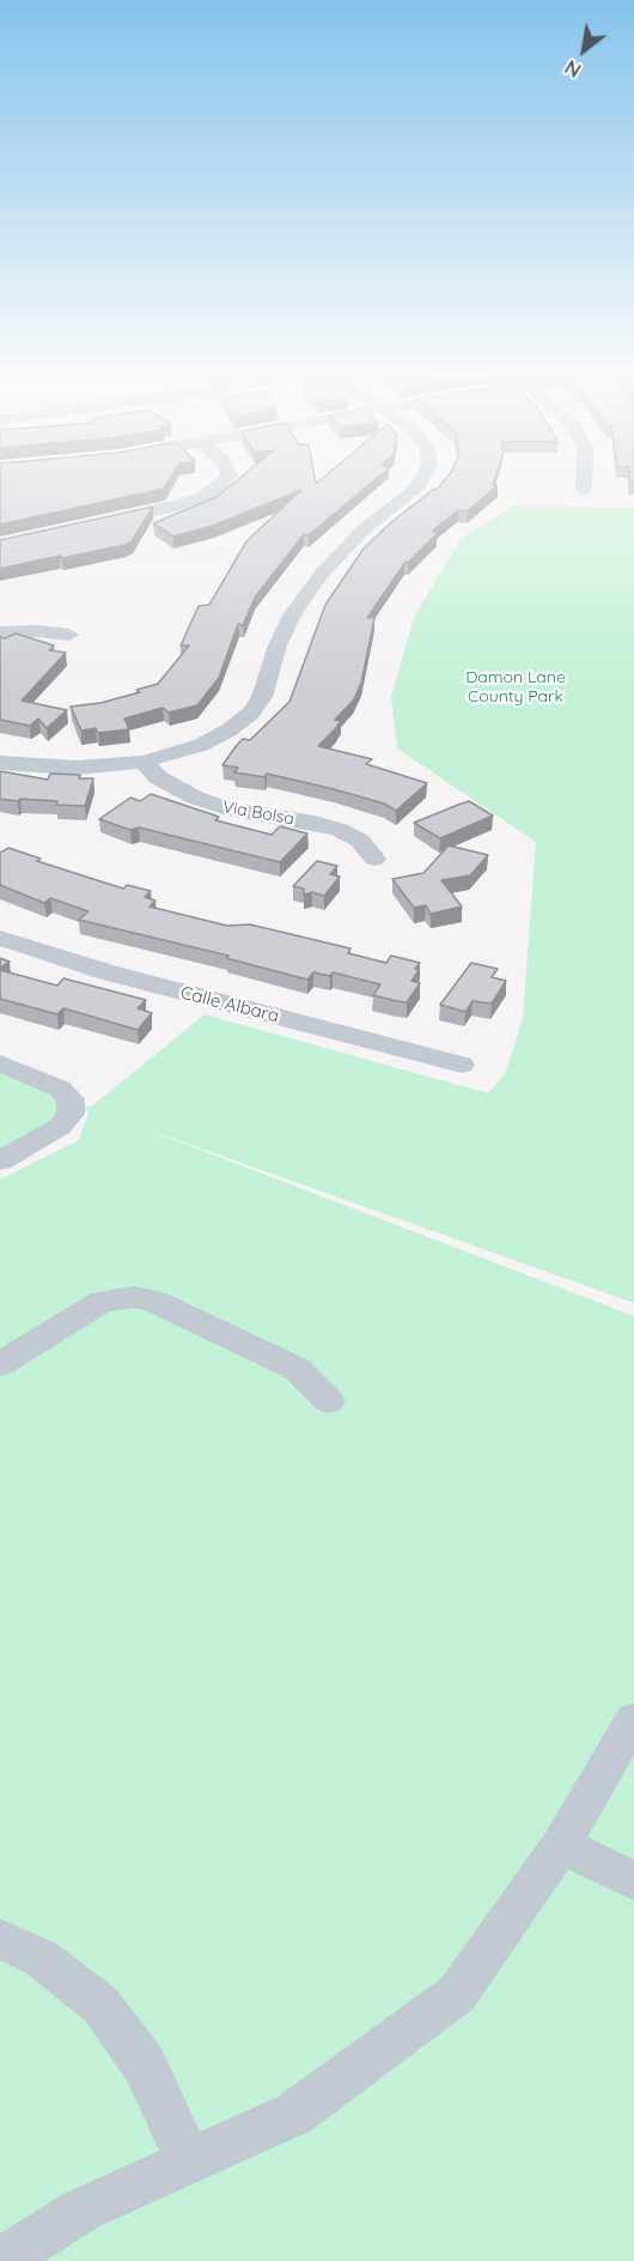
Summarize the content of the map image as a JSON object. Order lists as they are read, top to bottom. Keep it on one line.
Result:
{"streets":{"street":["Via Bolsa","Calle Albara"]},"parks":["Damon Lane County Park"],"north":"bottom left"}
